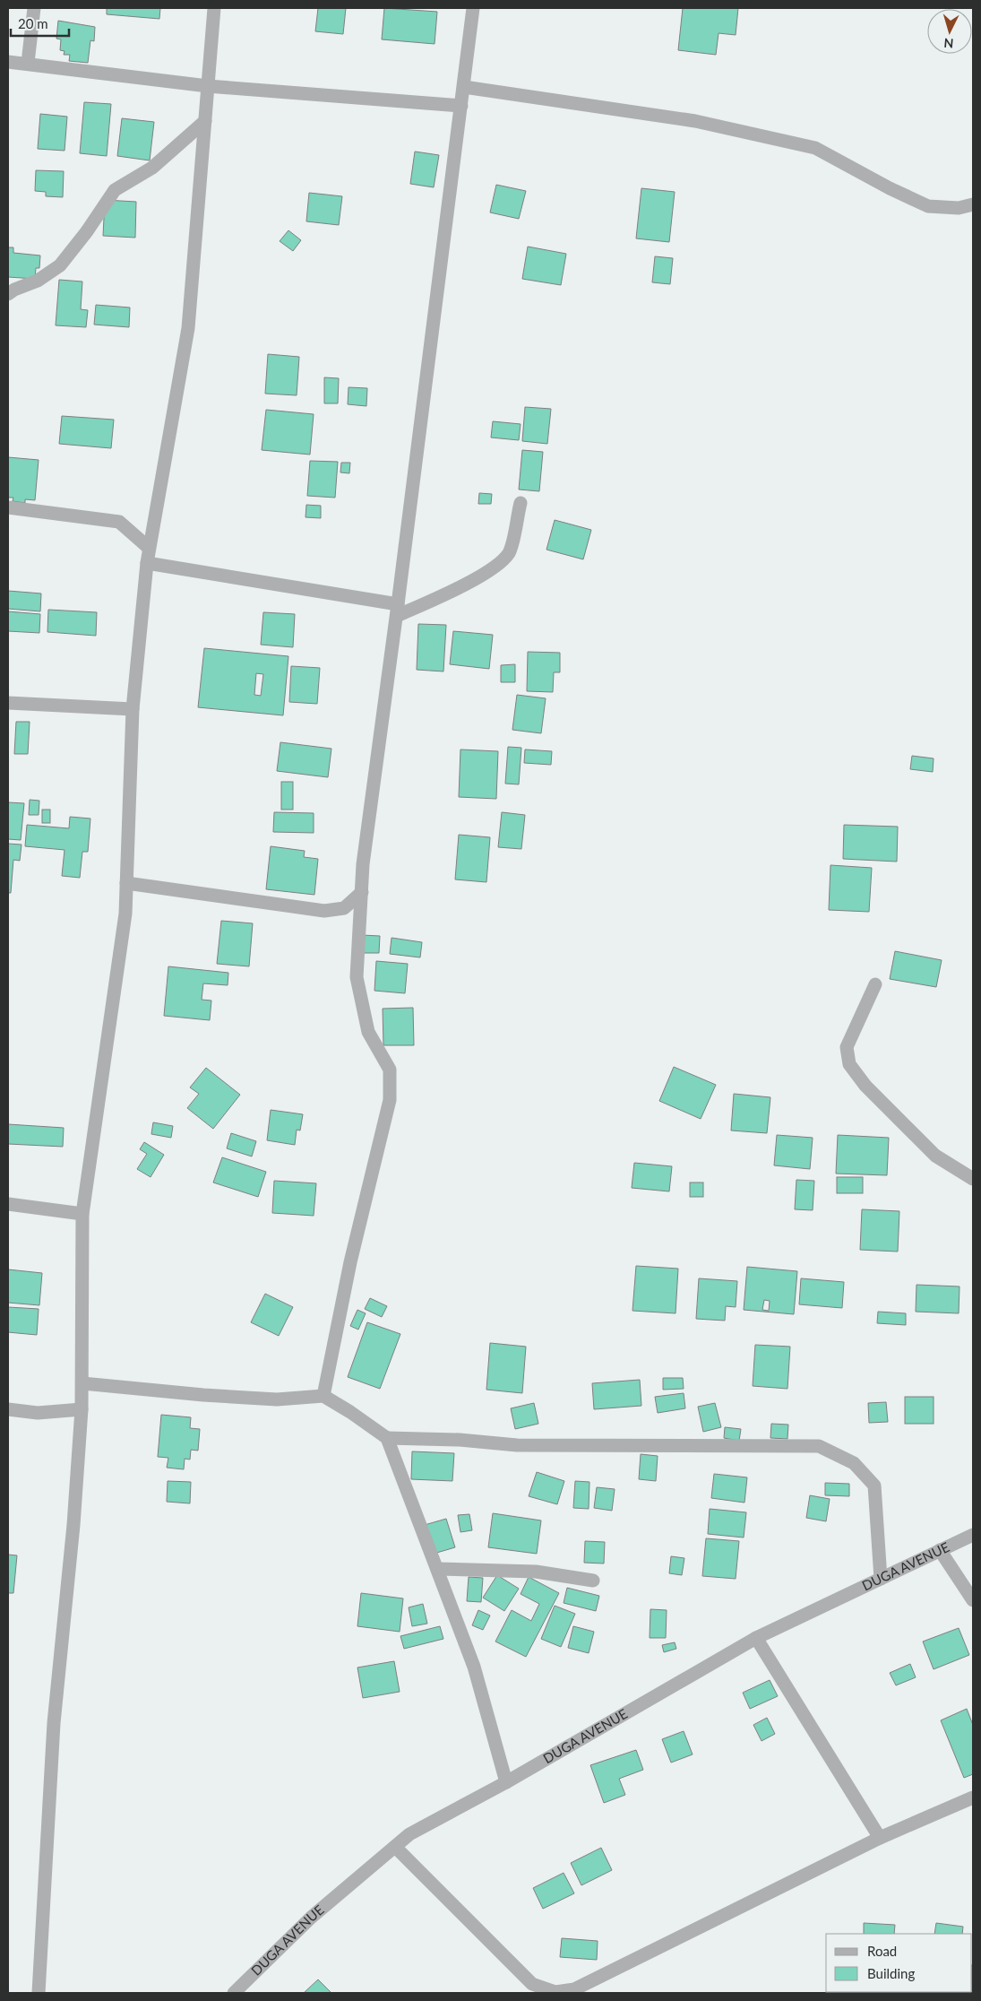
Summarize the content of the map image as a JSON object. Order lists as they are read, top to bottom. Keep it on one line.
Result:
{"streets":{"street":["DUGA AVENUE"]},"legend":["Road","Building"],"scale_bar":"20 m","north":"bottom"}
